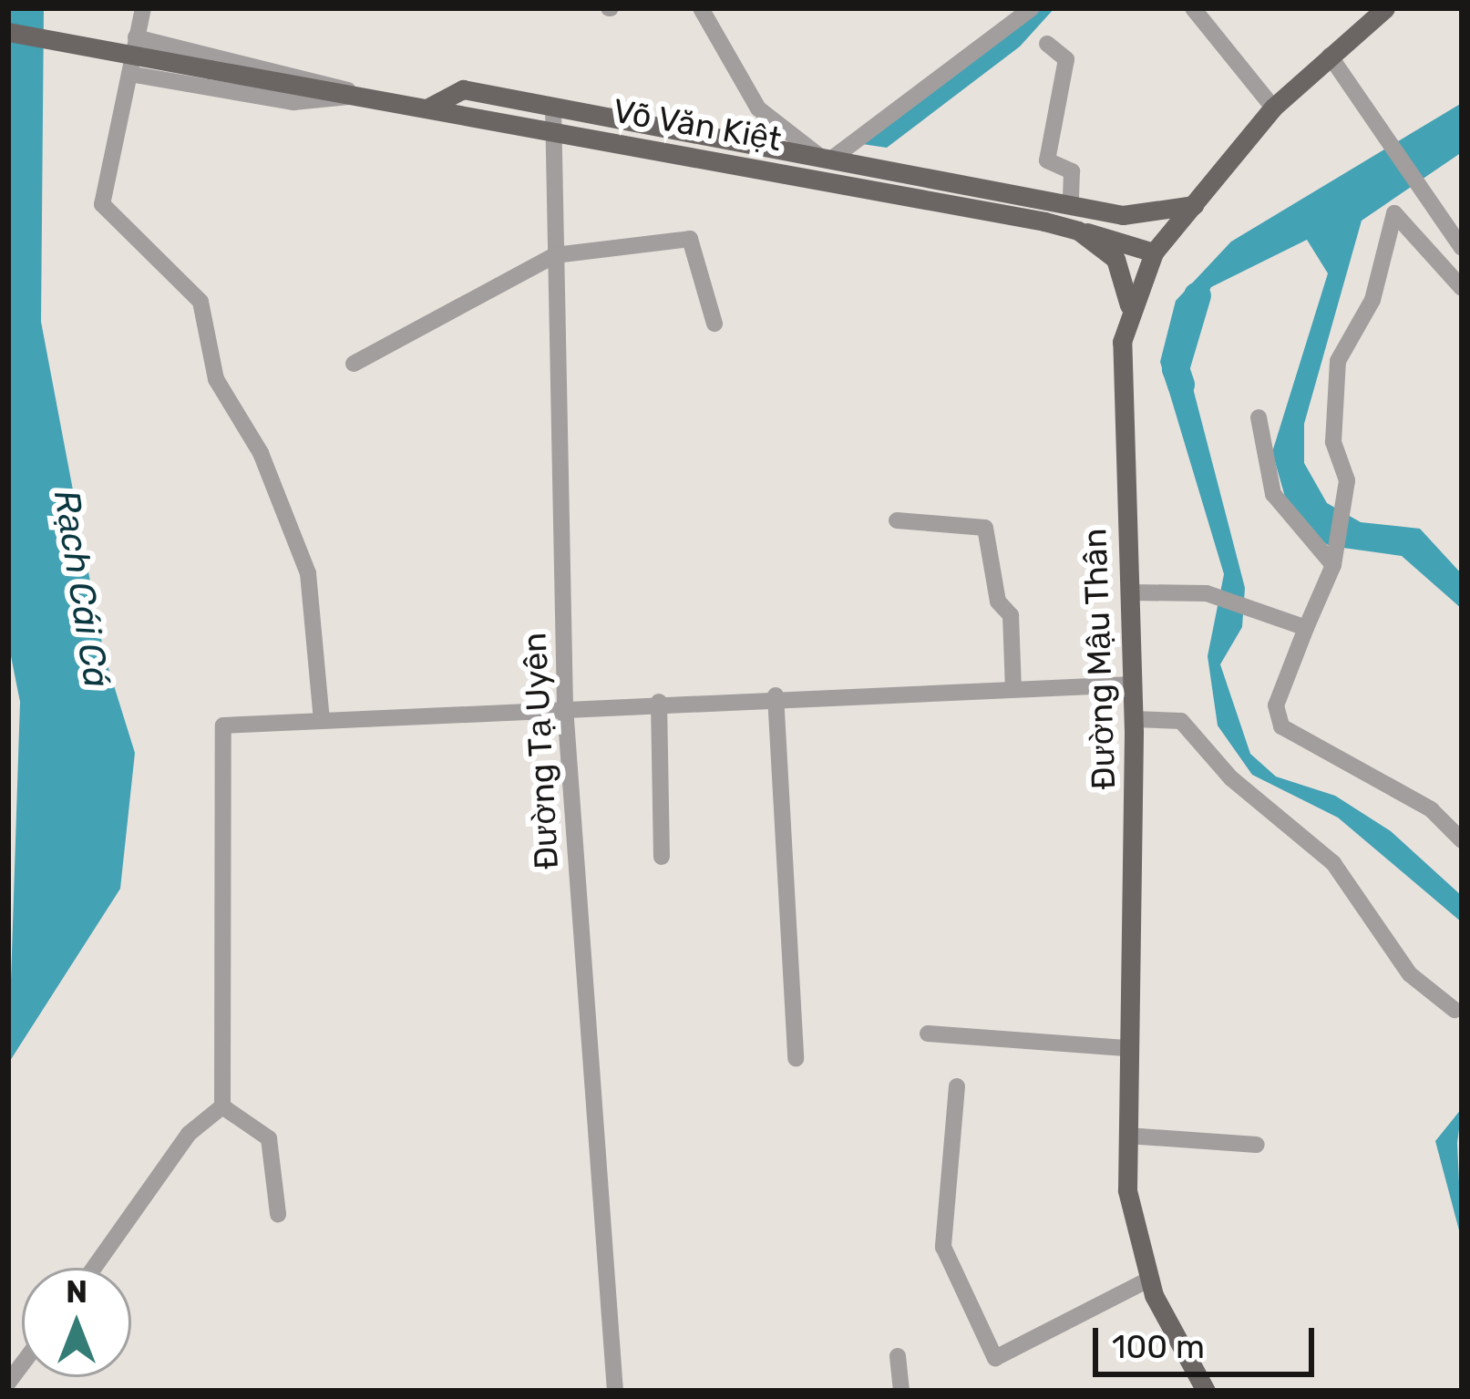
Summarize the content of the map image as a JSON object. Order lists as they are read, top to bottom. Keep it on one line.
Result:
{"streets":{"main road":["Võ Văn Kiệt","Đường Mậu Thân"],"street":["Đường Tạ Uyên"]},"crossings":[["Võ Văn Kiệt","Đường Mậu Thân"],["Võ Văn Kiệt","Đường Tạ Uyên"]],"water":["Rạch Cái Cá"],"scale_bar":"100 m","north":"top"}
